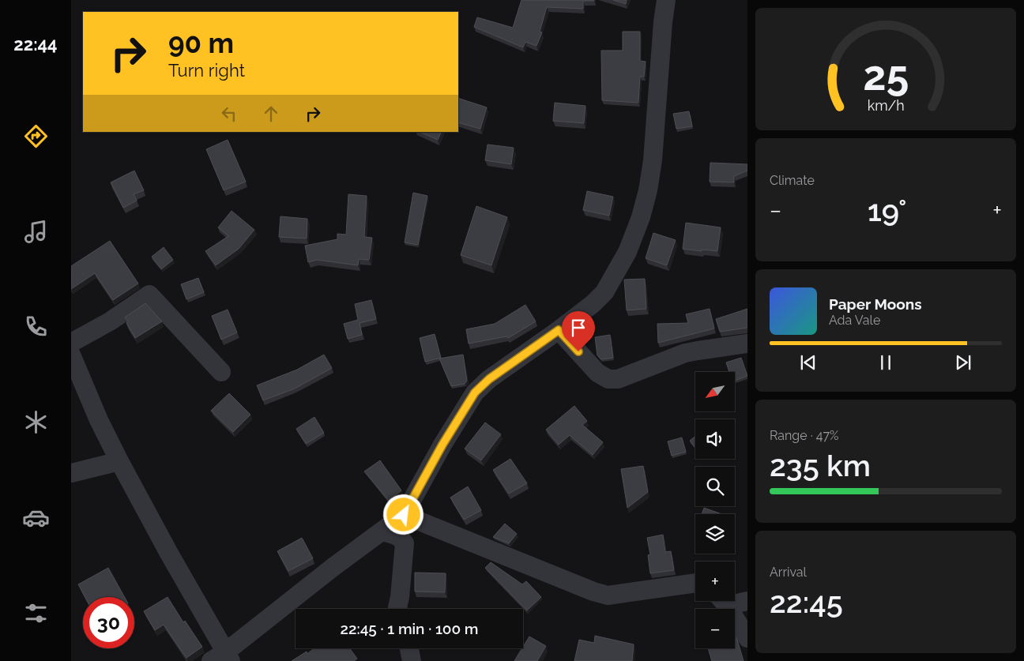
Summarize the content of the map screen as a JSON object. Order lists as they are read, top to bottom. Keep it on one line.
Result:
{"north":"bottom left","page":{"tabs":"22:44","turn":["90 m","Turn right"],"tile":["Climate",["Range · 47%","235 km"],["Arrival","22:45"]],"heat":["−","19°","+"],"song":["Paper Moons","Ada Vale"],"map_buttons":["+","−"],"limit":"30","trip":"22:45 · 1 min · 100 m","gauge":["25","km/h"]}}
